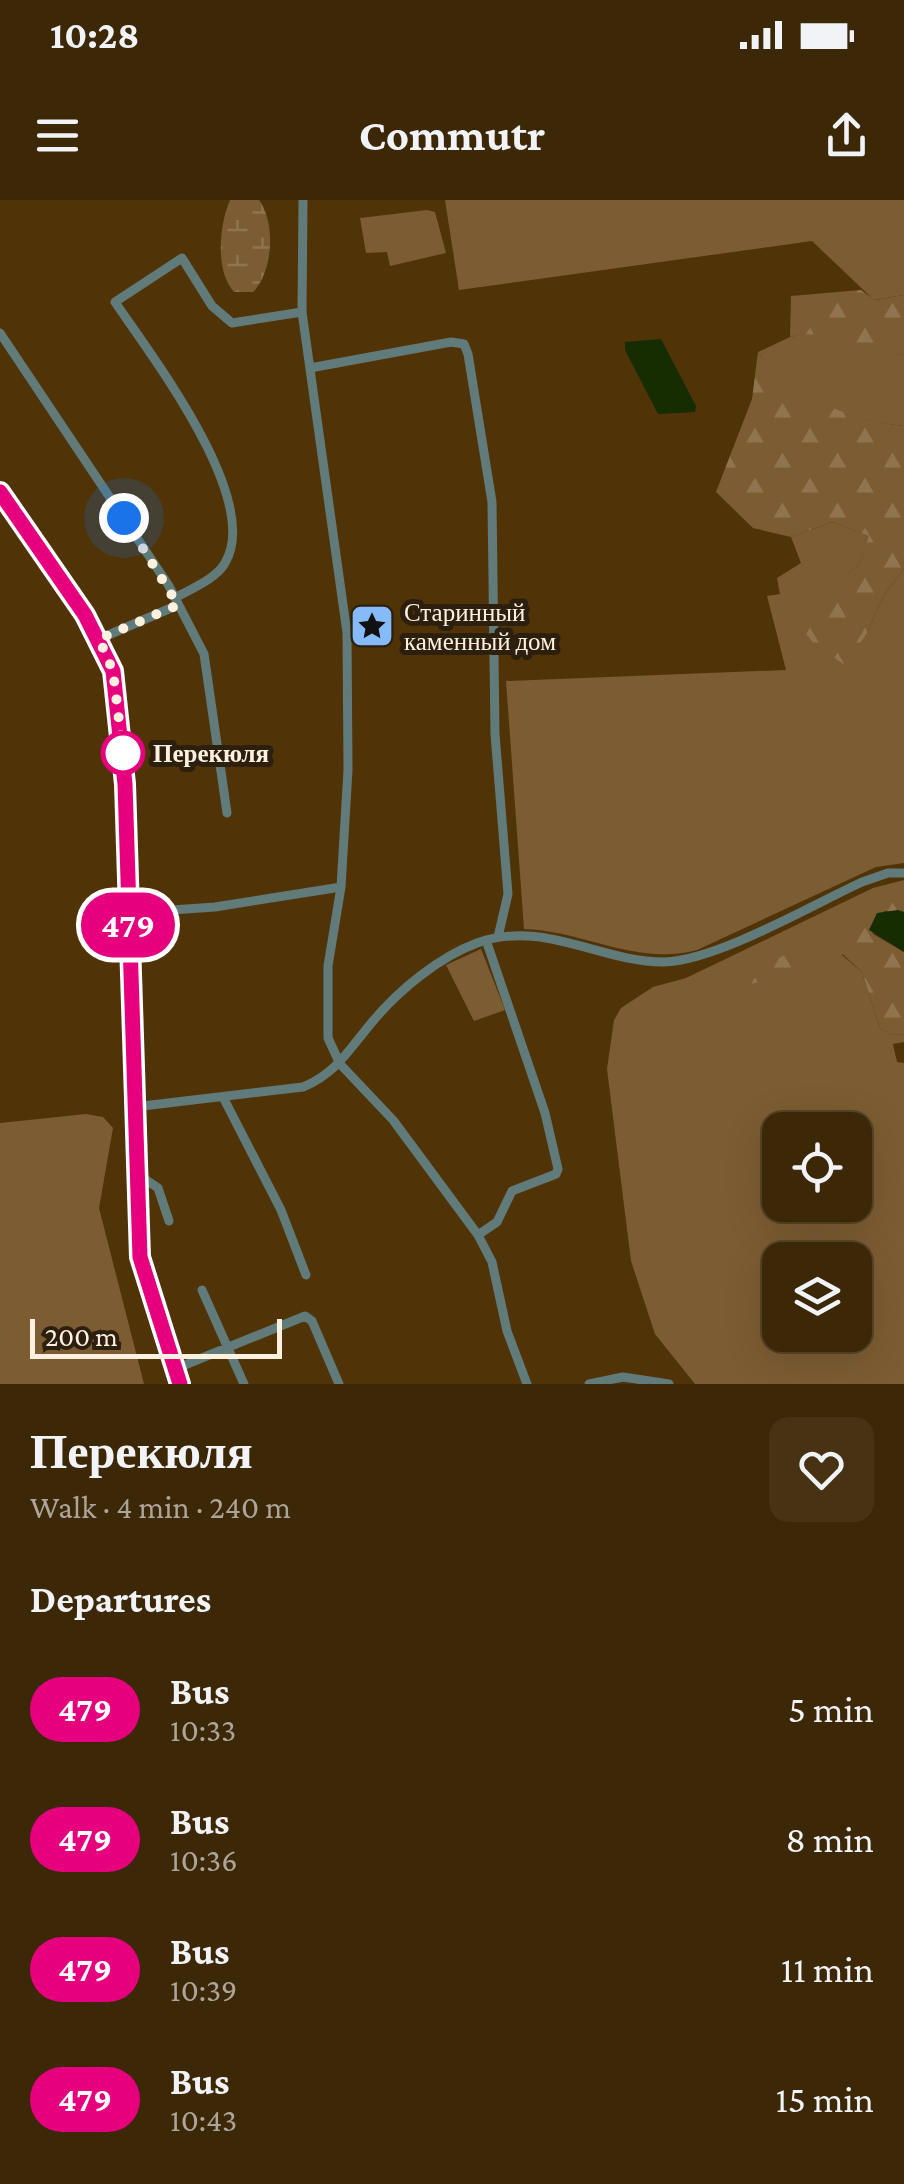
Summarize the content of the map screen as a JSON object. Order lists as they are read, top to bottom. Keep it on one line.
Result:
{"places":{"place":["Старинный каменный дом"],"other":["Перекюля"]},"lines":["bus line 479"],"scale_bar":"200 m","page":{"status":"10:28","header":"Commutr","on_map":"479","scale":"200 m","heading":[["Перекюля","Walk · 4 min · 240 m"],"Departures"],"list":[{"mark":"479","name":"Bus","note":"10:33","value":"5 min"},{"mark":"479","name":"Bus","note":"10:36","value":"8 min"},{"mark":"479","name":"Bus","note":"10:39","value":"11 min"},{"mark":"479","name":"Bus","note":"10:43","value":"15 min"}]}}
